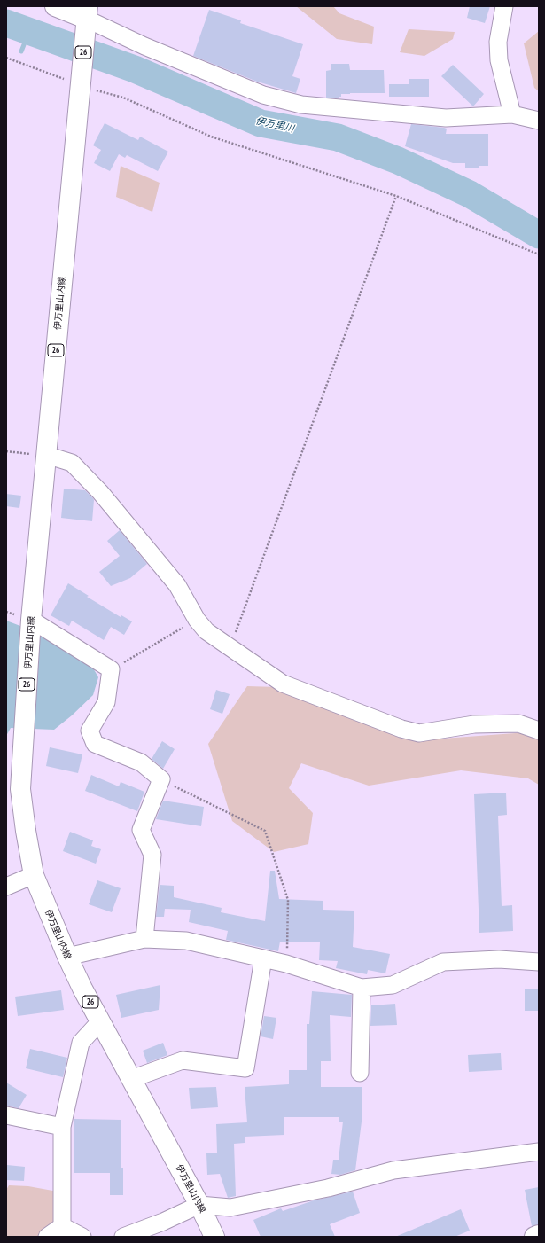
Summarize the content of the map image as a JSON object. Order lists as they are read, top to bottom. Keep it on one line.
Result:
{"streets":{"main road":["26","伊万里山内線"]},"water":["伊万里川"]}
